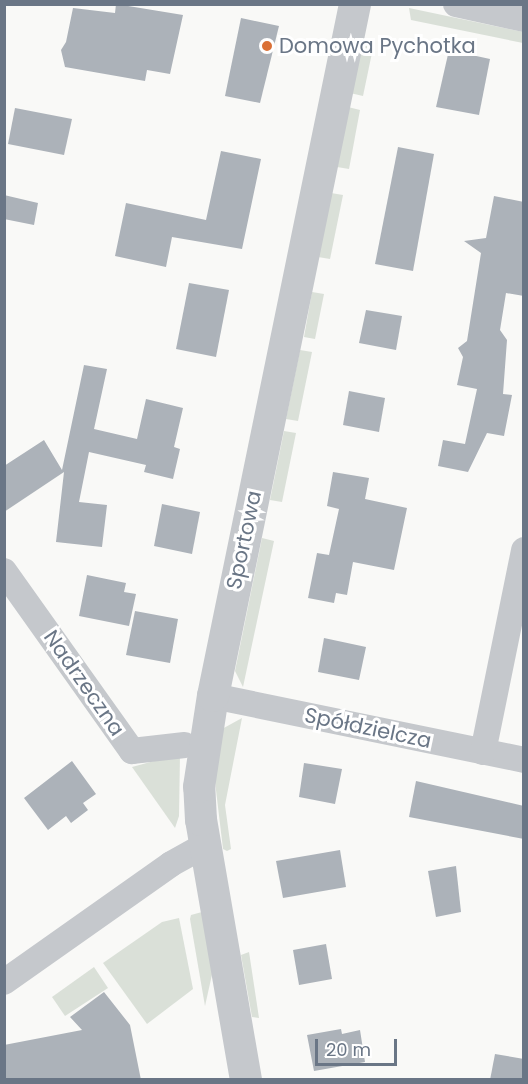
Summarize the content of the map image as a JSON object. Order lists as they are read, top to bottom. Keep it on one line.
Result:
{"streets":{"street":["Sportowa","Nadrzeczna","Spółdzielcza"]},"crossings":[["Sportowa","Spółdzielcza"]],"places":["Domowa Pychotka"],"scale_bar":"20 m"}
